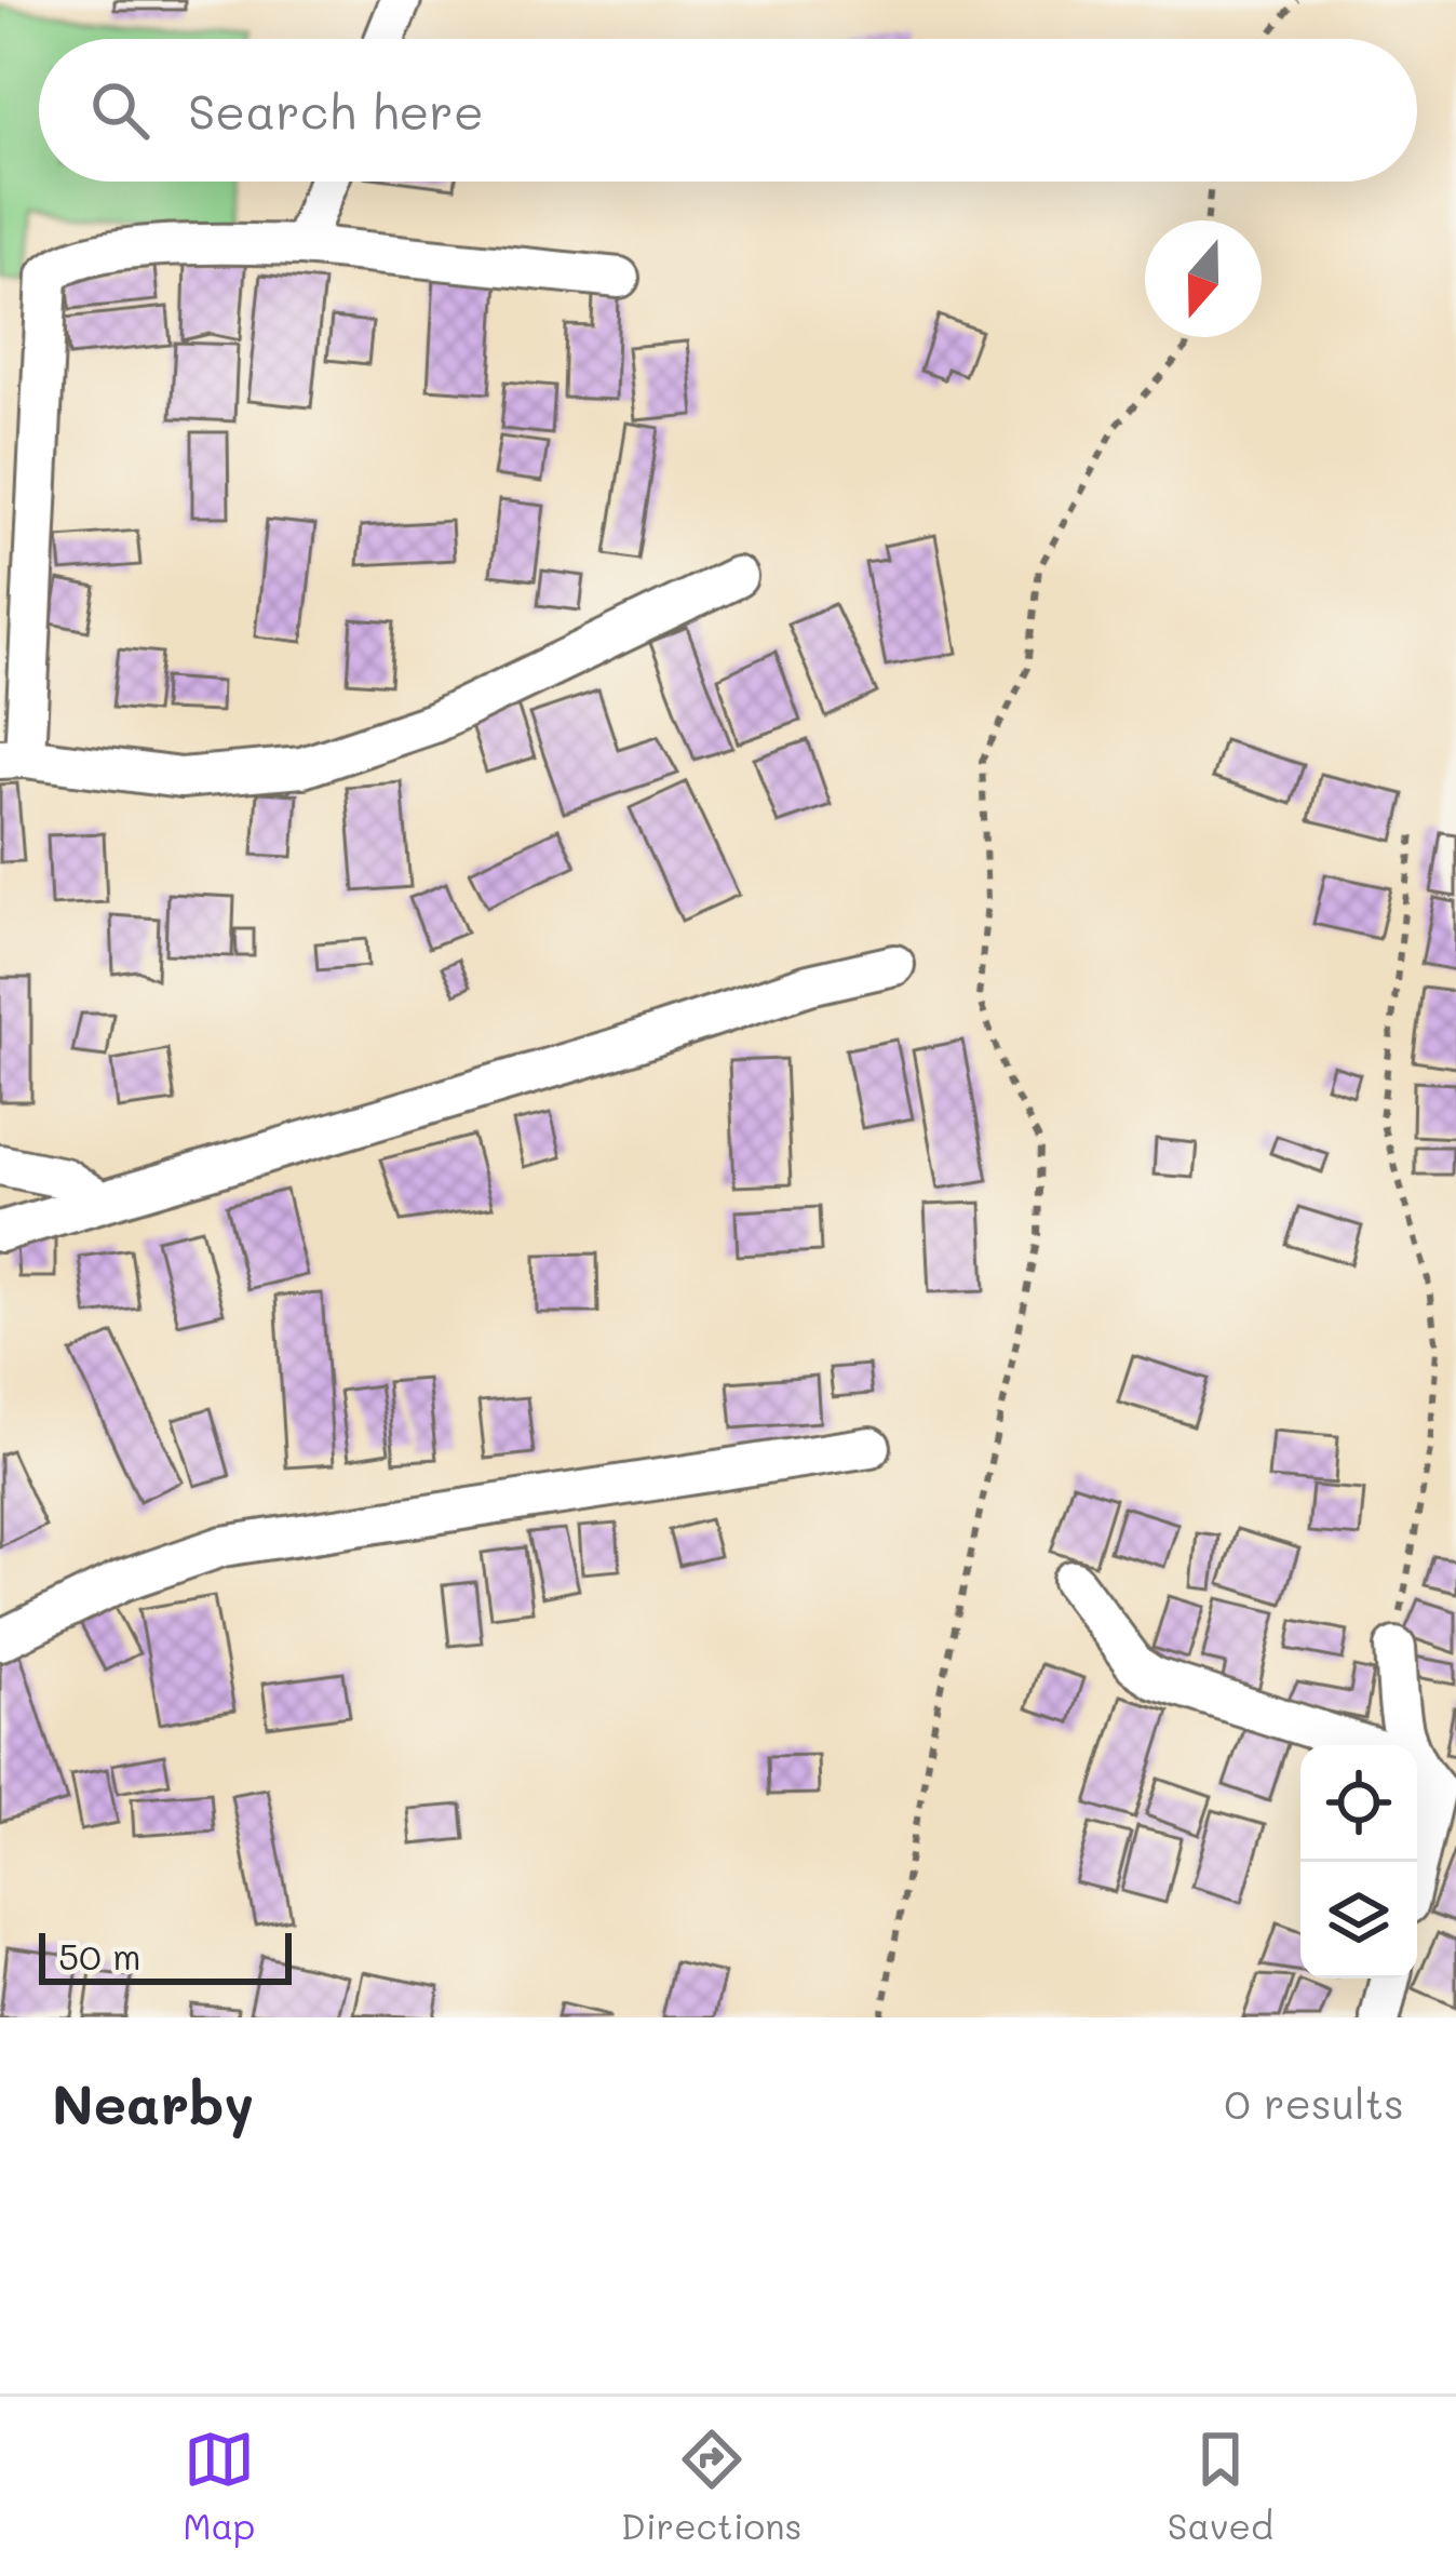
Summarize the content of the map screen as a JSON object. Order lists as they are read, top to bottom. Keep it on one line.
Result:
{"scale_bar":"50 m","north":"bottom","page":{"search":"Search here","scale":"50 m","heading":["Nearby","0 results"],"nav":["Map","Directions","Saved"]}}
